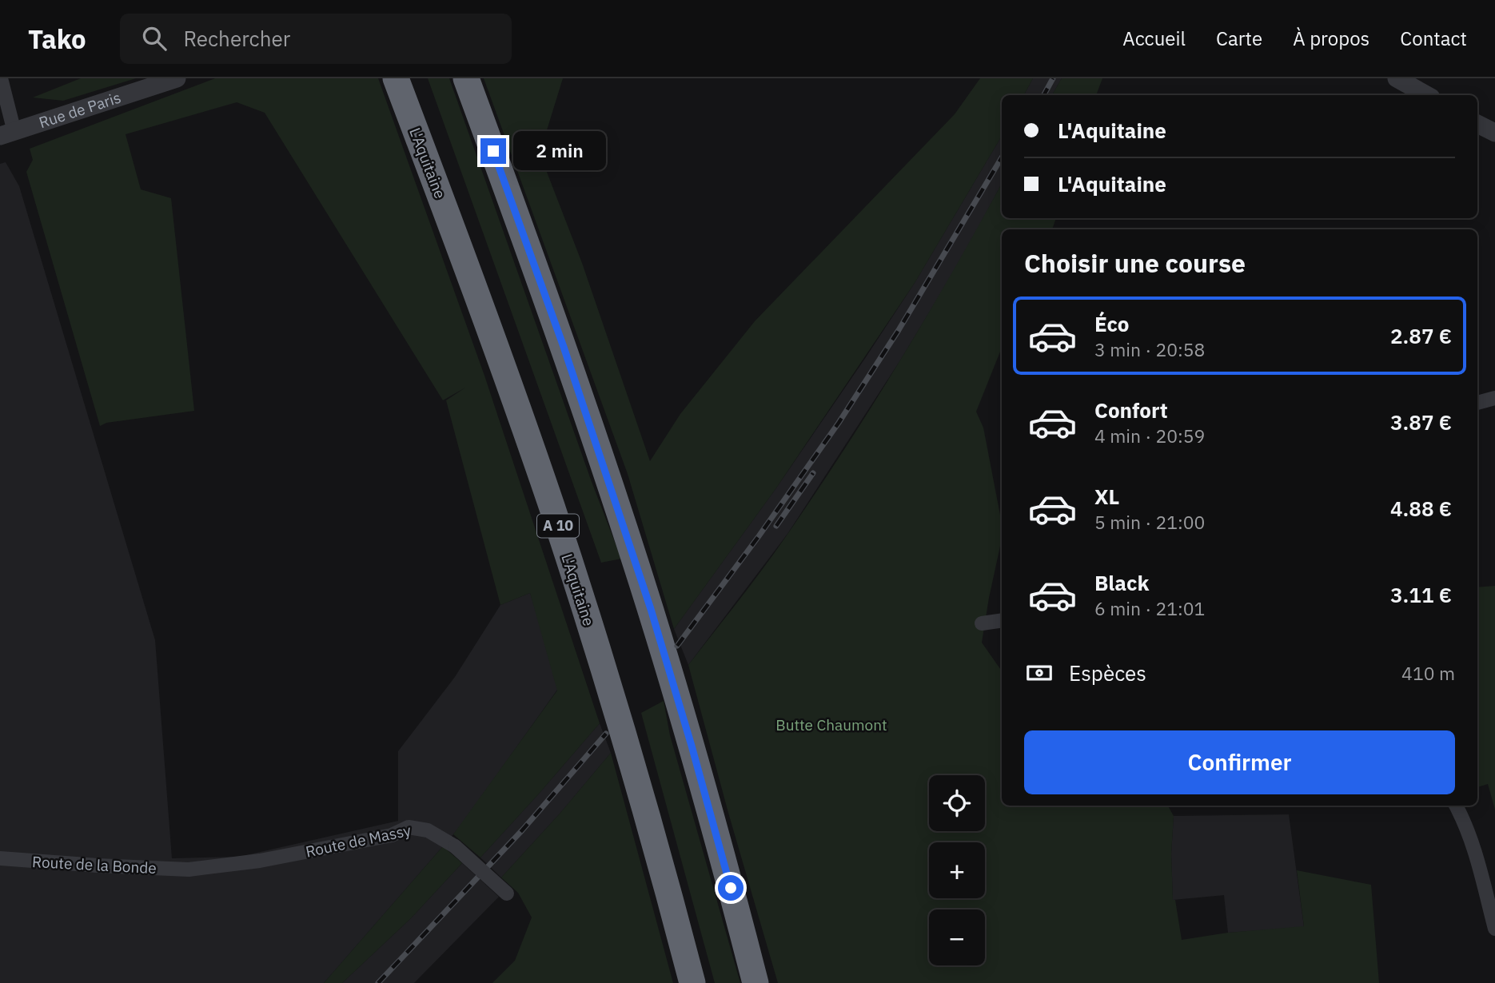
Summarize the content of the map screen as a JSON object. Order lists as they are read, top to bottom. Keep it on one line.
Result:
{"streets":{"highway":["L'Aquitaine","A 10"],"street":["Rue de Paris","Route de Massy","Route de la Bonde"]},"crossings":[["Route de Massy","Route de la Bonde"]],"parks":["Butte Chaumont"],"page":{"header":"Tako","search":"Rechercher","nav":["Accueil","Carte","À propos","Contact"],"banner":["L'Aquitaine","L'Aquitaine"],"bubble":"2 min","heading":"Choisir une course","list":[{"name":"Éco","note":"3 min · 20:58","value":"2.87 €"},{"name":"Confort","note":"4 min · 20:59","value":"3.87 €"},{"name":"XL","note":"5 min · 21:00","value":"4.88 €"},{"name":"Black","note":"6 min · 21:01","value":"3.11 €"}],"pay":["Espèces","410 m"],"buttons":"Confirmer","map_buttons":["+","−"]}}
